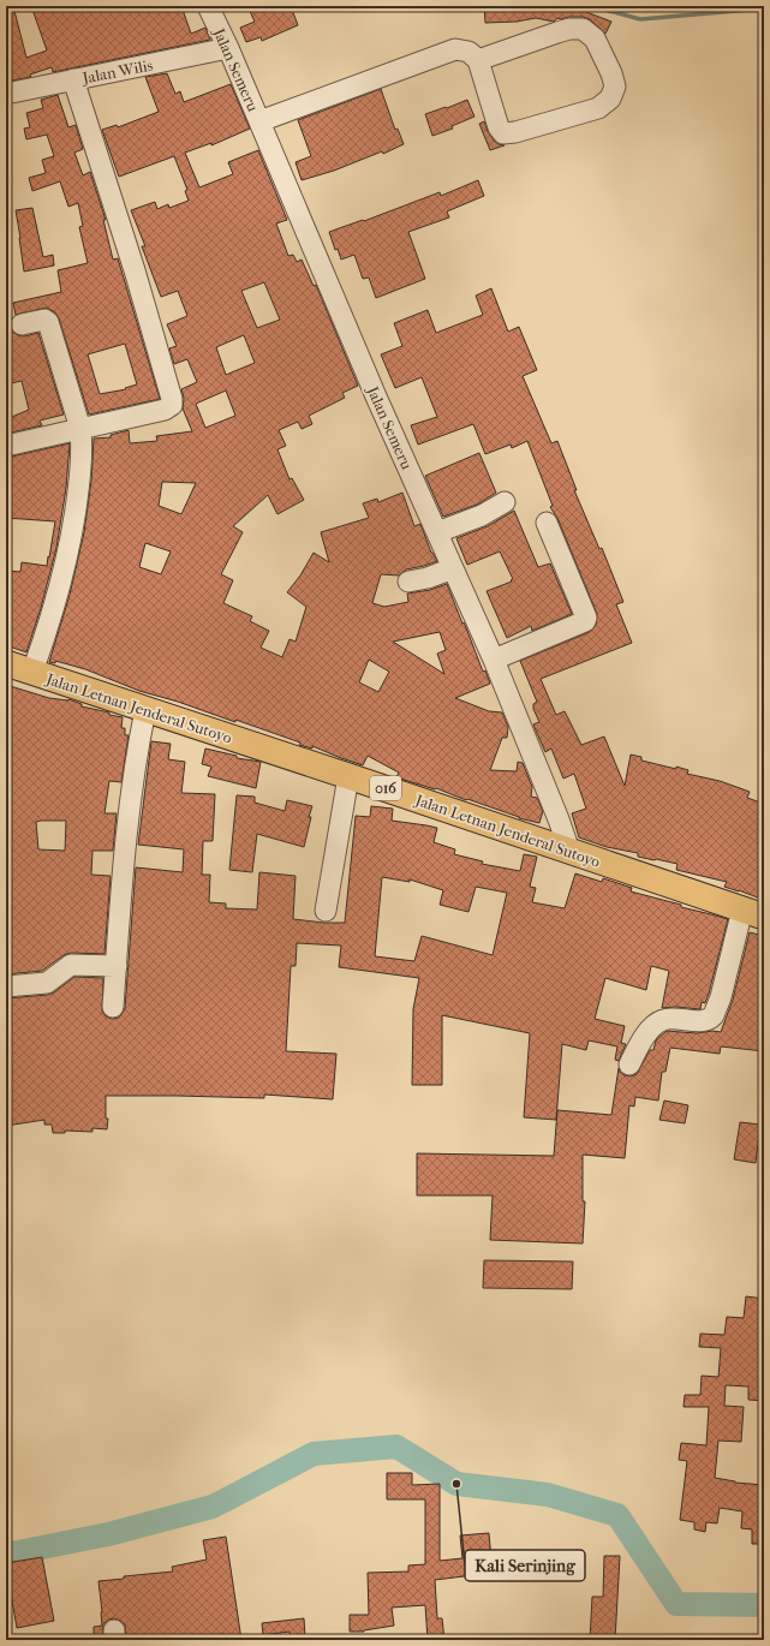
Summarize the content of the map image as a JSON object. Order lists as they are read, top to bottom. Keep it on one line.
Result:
{"streets":{"main road":["Jalan Letnan Jenderal Sutoyo","016"],"street":["Jalan Semeru","Jalan Wilis"]},"crossings":[["Jalan Semeru","Jalan Wilis"],["Jalan Semeru","Jalan Letnan Jenderal Sutoyo"]],"places":["Kali Serinjing"]}
